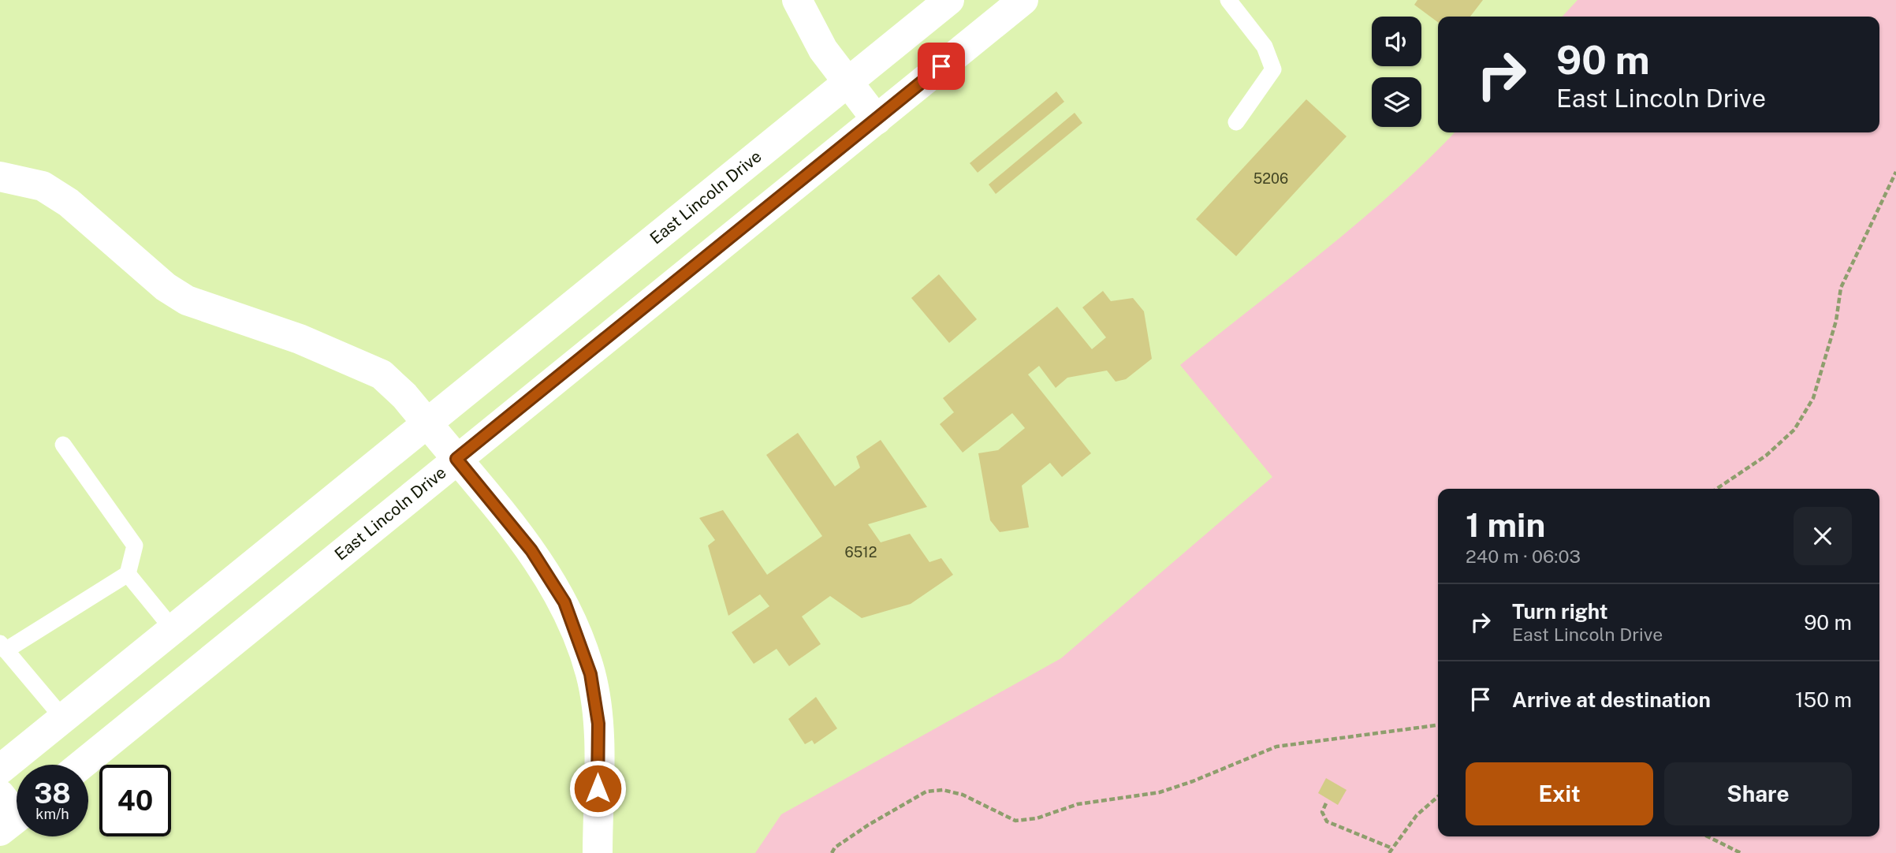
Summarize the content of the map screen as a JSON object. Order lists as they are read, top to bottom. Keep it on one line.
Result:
{"streets":{"main road":["East Lincoln Drive"]},"house_numbers":["5206","6512"],"page":{"turn":["90 m","East Lincoln Drive"],"heading":["1 min","240 m · 06:03"],"list":[{"name":"Turn right","note":"East Lincoln Drive","value":"90 m"},{"name":"Arrive at destination","value":"150 m"}],"buttons":["Exit","Share"],"speed":"38 km/h","limit":"40"}}
